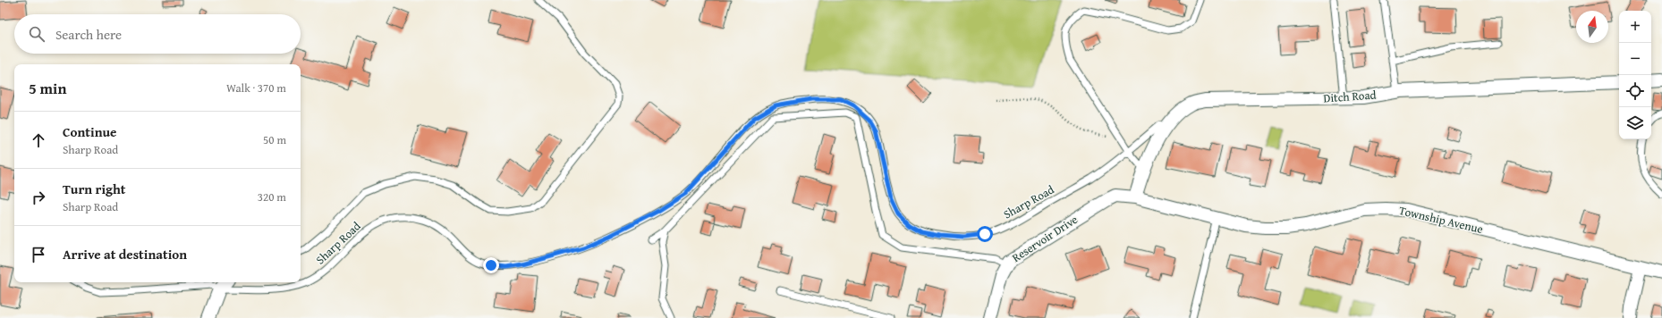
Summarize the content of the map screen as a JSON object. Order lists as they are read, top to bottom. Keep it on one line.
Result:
{"streets":{"street":["Ditch Road","Township Avenue","Reservoir Drive"],"lane":["Sharp Road"]},"crossings":[["Ditch Road","Sharp Road"],["Ditch Road","Township Avenue"],["Ditch Road","Reservoir Drive"],["Township Avenue","Reservoir Drive"]],"north":"top","page":{"map_buttons":["+","−"],"search":"Search here","heading":["5 min","Walk · 370 m"],"list":[["Continue","Sharp Road","50 m"],["Turn right","Sharp Road","320 m"],"Arrive at destination"]}}
